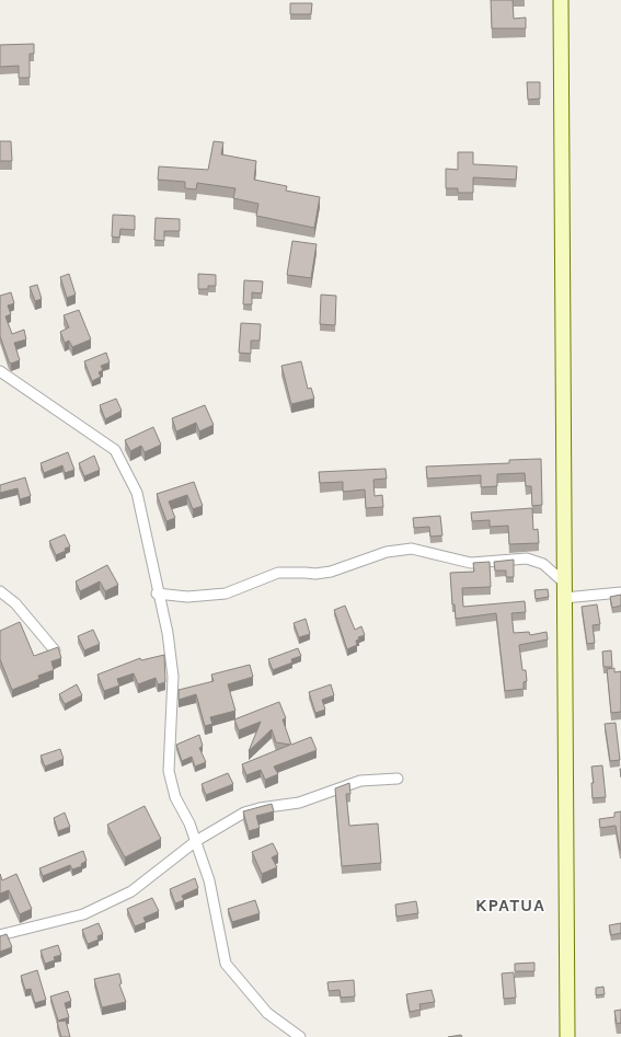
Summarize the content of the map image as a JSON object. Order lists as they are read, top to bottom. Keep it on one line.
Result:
{"districts":["KPATUA"]}
